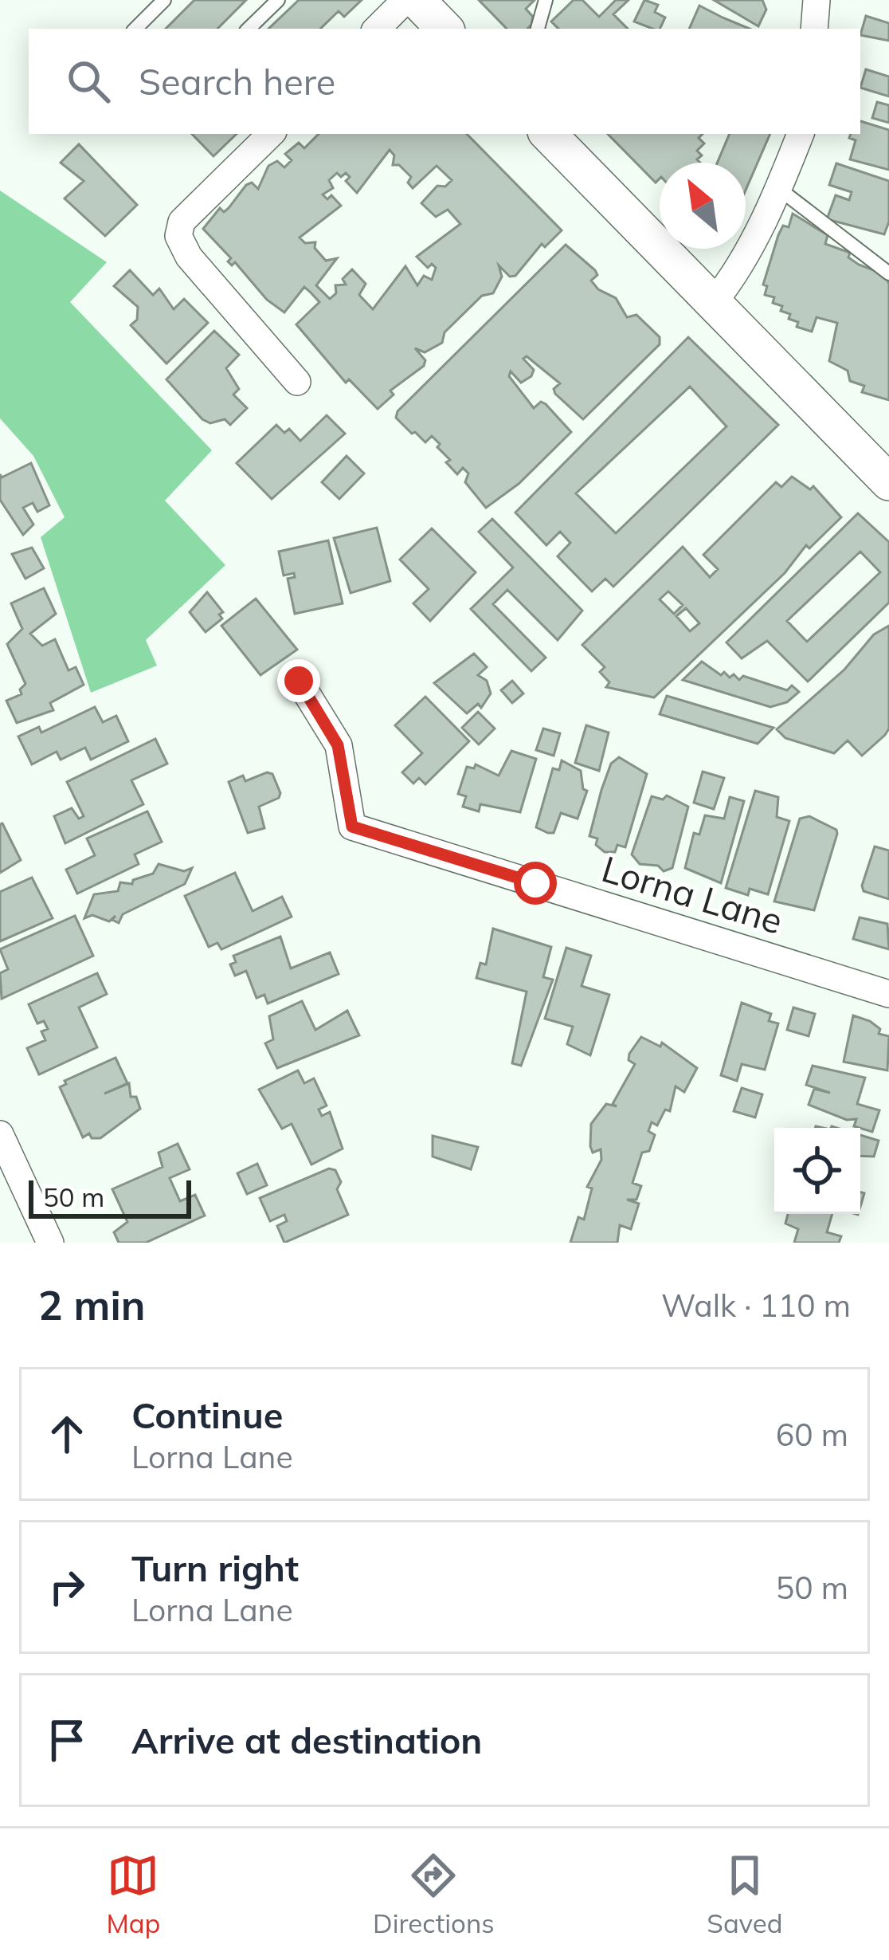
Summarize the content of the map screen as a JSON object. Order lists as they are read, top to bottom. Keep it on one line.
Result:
{"streets":{"street":["Lorna Lane"]},"scale_bar":"50 m","north":"top left","page":{"search":"Search here","scale":"50 m","heading":["2 min","Walk · 110 m"],"list":[["Continue","Lorna Lane","60 m"],["Turn right","Lorna Lane","50 m"],"Arrive at destination"],"nav":["Map","Directions","Saved"]}}
